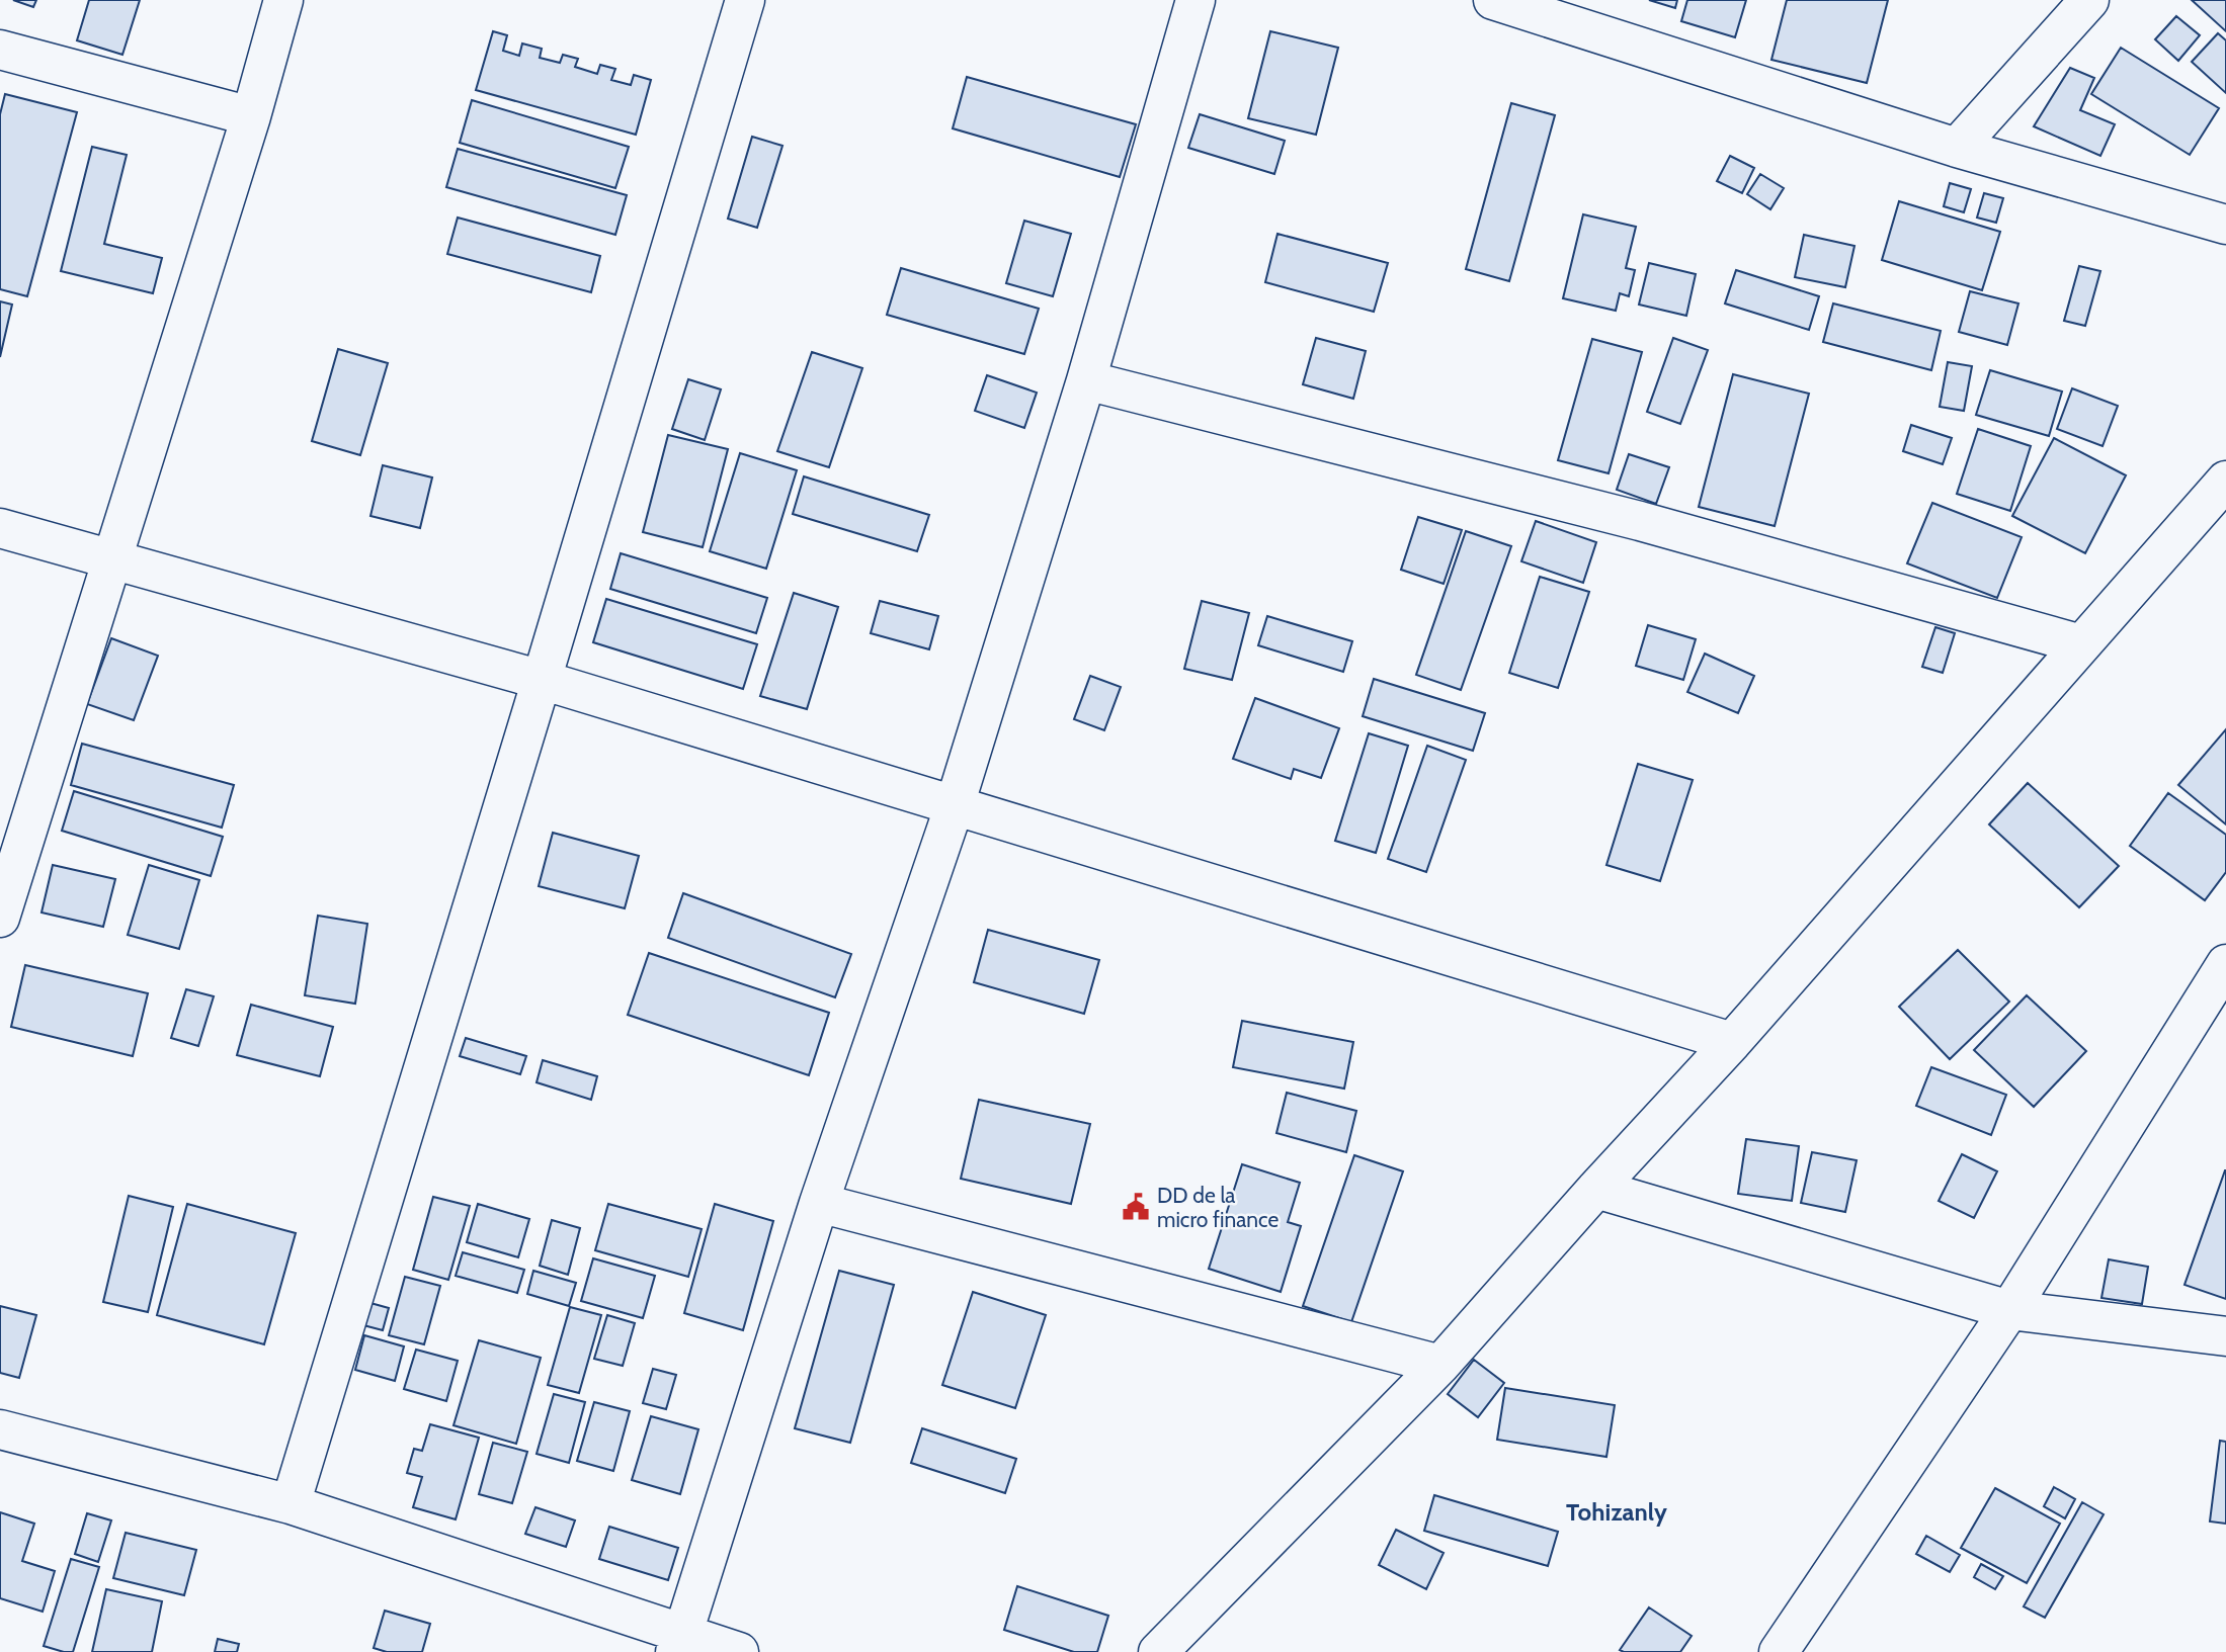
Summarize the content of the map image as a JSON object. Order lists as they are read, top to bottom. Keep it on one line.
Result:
{"districts":["Tohizanly"],"places":{"public building":["DD de la micro finance"]}}
